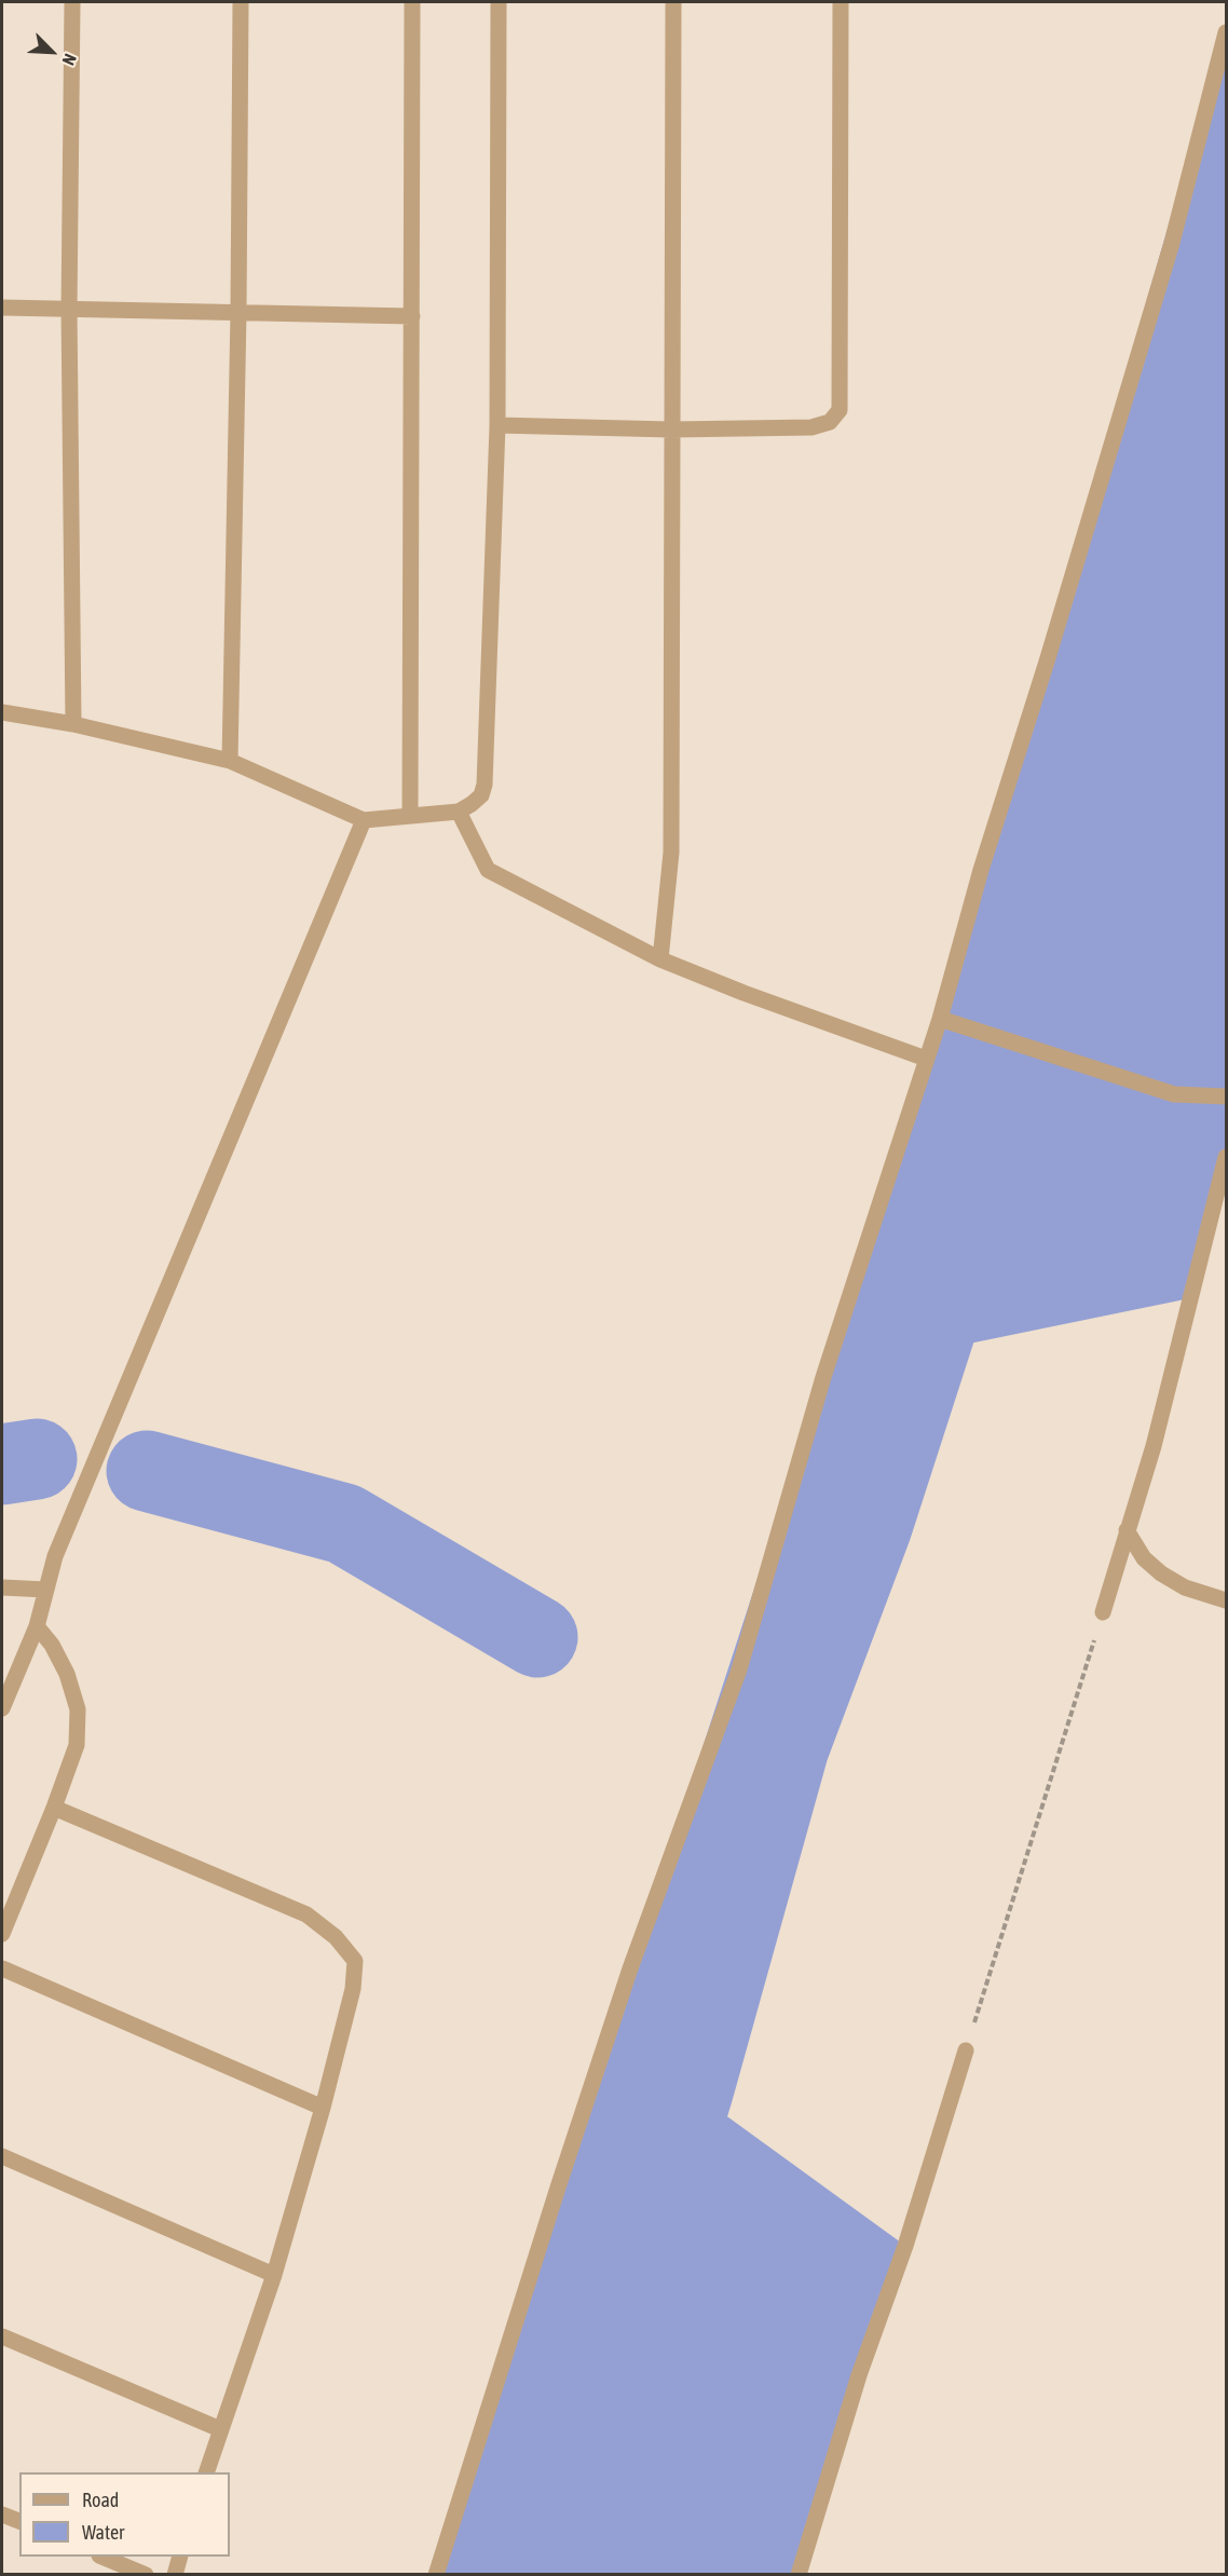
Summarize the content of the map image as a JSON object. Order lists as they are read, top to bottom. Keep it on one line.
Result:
{"legend":["Road","Water"],"north":"bottom right"}
